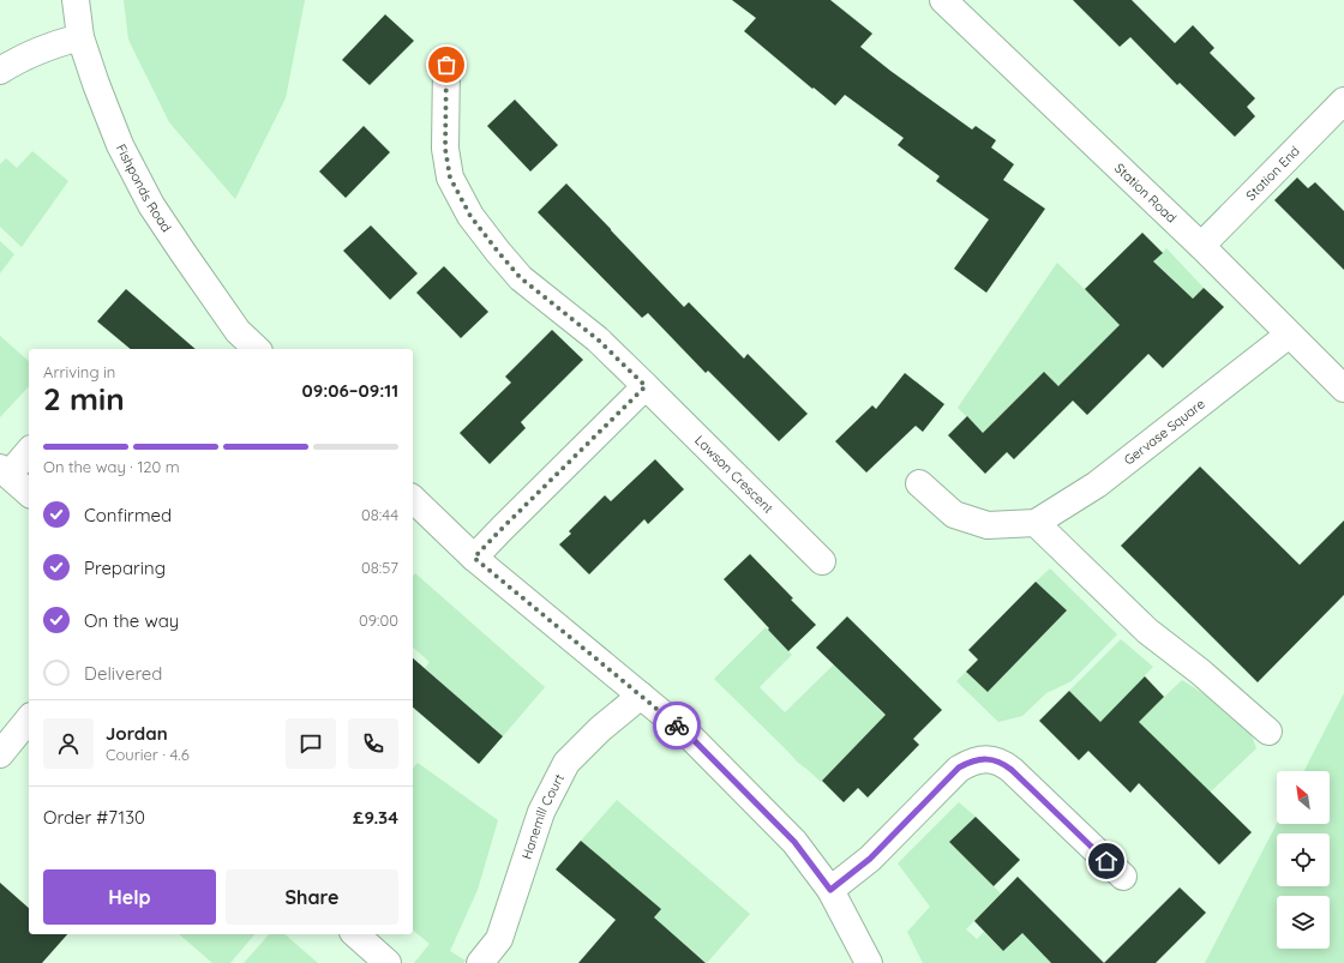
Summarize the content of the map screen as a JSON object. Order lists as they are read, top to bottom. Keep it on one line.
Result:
{"streets":{"street":["Station End","Fishponds Road","Station Road","Gervase Square","Lawson Crescent","Hanemill Court"]},"crossings":[["Station End","Station Road"],["Station Road","Gervase Square"]],"north":"top left","page":{"heading":["2 min","Arriving in","09:06–09:11"],"panel":["Jordan","Courier · 4.6","Order #7130","£9.34"],"bar":"On the way · 120 m","list":[["Confirmed","08:44"],["Preparing","08:57"],["On the way","09:00"],"Delivered"],"buttons":["Help","Share"]}}
